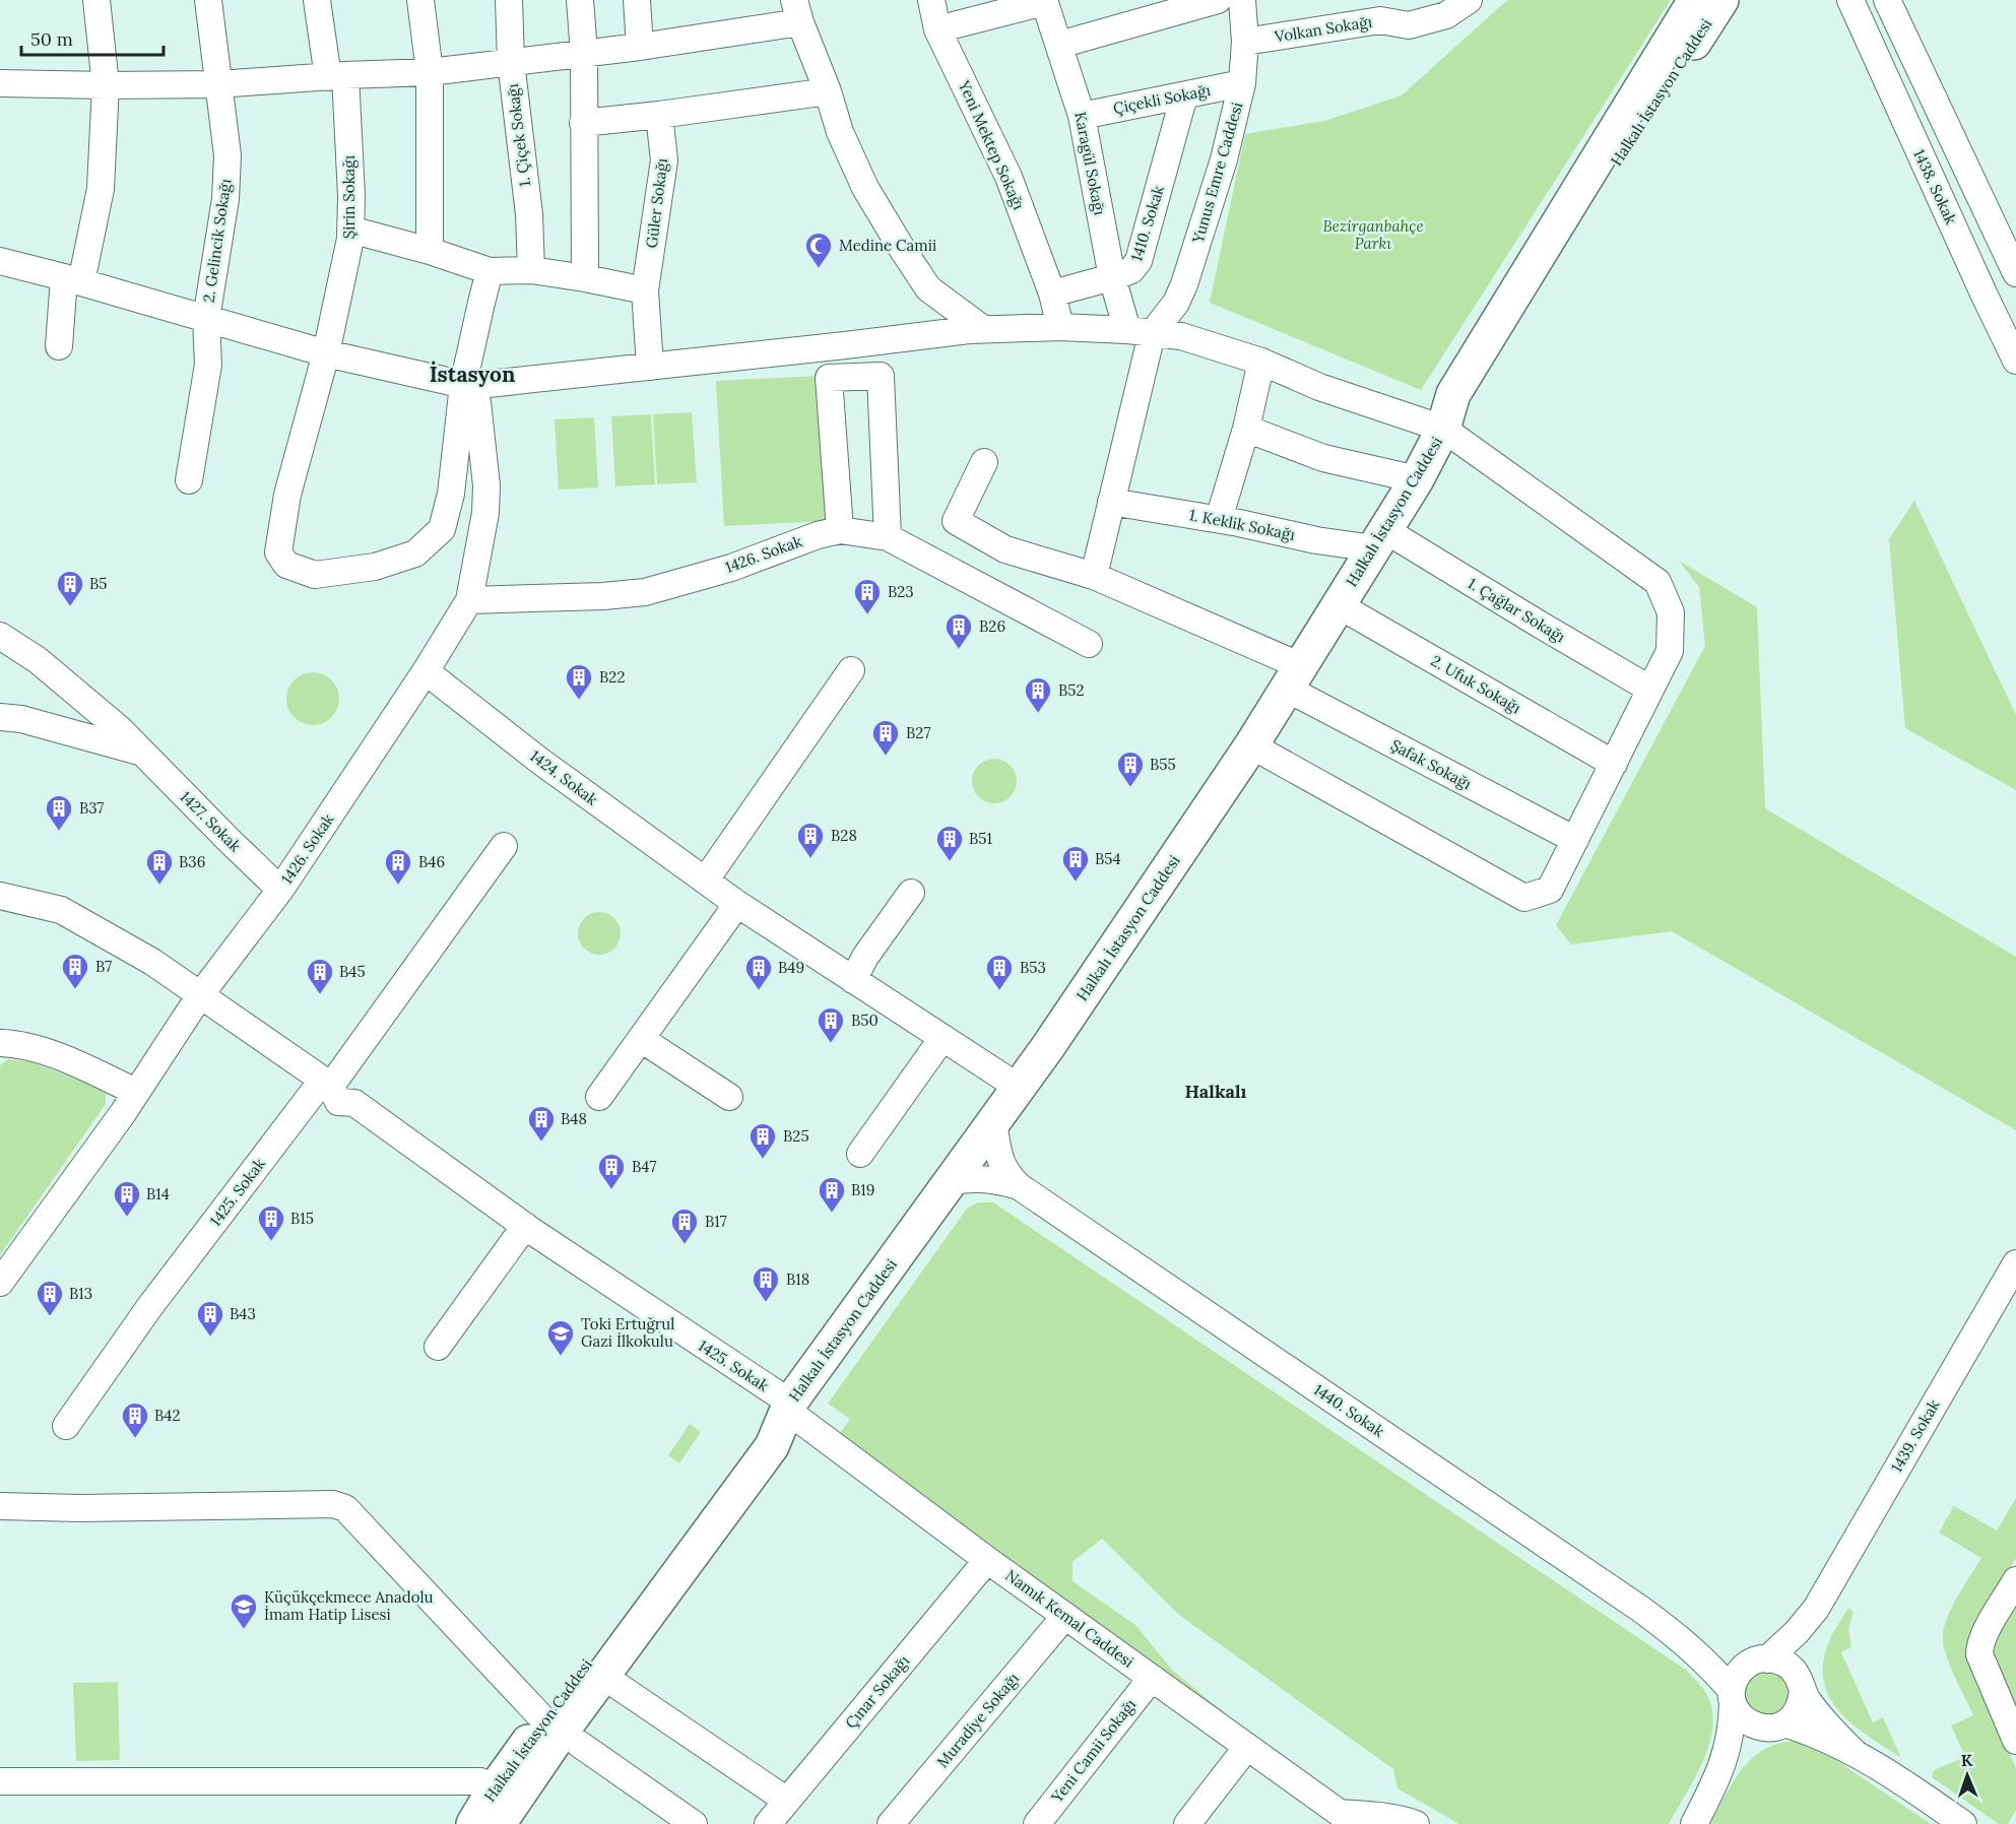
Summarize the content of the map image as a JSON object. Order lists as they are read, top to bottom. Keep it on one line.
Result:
{"streets":{"main road":["Halkalı İstasyon Caddesi"],"street":["Volkan Sokağı","Çiçekli Sokağı","1. Çiçek Sokağı","Yeni Mektep Sokağı","Karagül Sokağı","Yunus Emre Caddesi","1438. Sokak","Şirin Sokağı","Güler Sokağı","1410. Sokak","2. Gelincik Sokağı","1. Keklik Sokağı","1426. Sokak","1. Çağlar Sokağı","2. Ufuk Sokağı","Şafak Sokağı","1424. Sokak","1427. Sokak","1425. Sokak","1440. Sokak","1439. Sokak","Namık Kemal Caddesi","Çınar Sokağı","Muradiye Sokağı","Yeni Camii Sokağı"]},"crossings":[["Volkan Sokağı","Yunus Emre Caddesi"],["Halkalı İstasyon Caddesi","1. Keklik Sokağı"],["Halkalı İstasyon Caddesi","1. Çağlar Sokağı"],["Halkalı İstasyon Caddesi","2. Ufuk Sokağı"],["Halkalı İstasyon Caddesi","Şafak Sokağı"],["Halkalı İstasyon Caddesi","1424. Sokak"],["Halkalı İstasyon Caddesi","1425. Sokak"],["Halkalı İstasyon Caddesi","1440. Sokak"],["Halkalı İstasyon Caddesi","Namık Kemal Caddesi"],["Çiçekli Sokağı","Karagül Sokağı"],["Çiçekli Sokağı","Yunus Emre Caddesi"],["Çiçekli Sokağı","1410. Sokak"],["Yeni Mektep Sokağı","1410. Sokak"],["Karagül Sokağı","Yunus Emre Caddesi"],["Karagül Sokağı","1410. Sokak"],["Şirin Sokağı","1426. Sokak"],["1. Keklik Sokağı","1. Çağlar Sokağı"],["1426. Sokak","1424. Sokak"],["1426. Sokak","1427. Sokak"],["1425. Sokak","Namık Kemal Caddesi"],["Namık Kemal Caddesi","Çınar Sokağı"],["Namık Kemal Caddesi","Muradiye Sokağı"],["Namık Kemal Caddesi","Yeni Camii Sokağı"]],"districts":["İstasyon","Halkalı"],"parks":["Bezirganbahçe Parkı"],"places":{"mosque":["Medine Camii"],"building":["B5","B23","B26","B22","B52","B27","B55","B37","B28","B51","B54","B36","B46","B7","B49","B53","B45","B50","B48","B25","B47","B19","B14","B15","B17","B18","B13","B43","B42"],"school or university":["Toki Ertuğrul Gazi İlkokulu","Küçükçekmece Anadolu İmam Hatip Lisesi"]},"scale_bar":"50 m","north":"top"}
